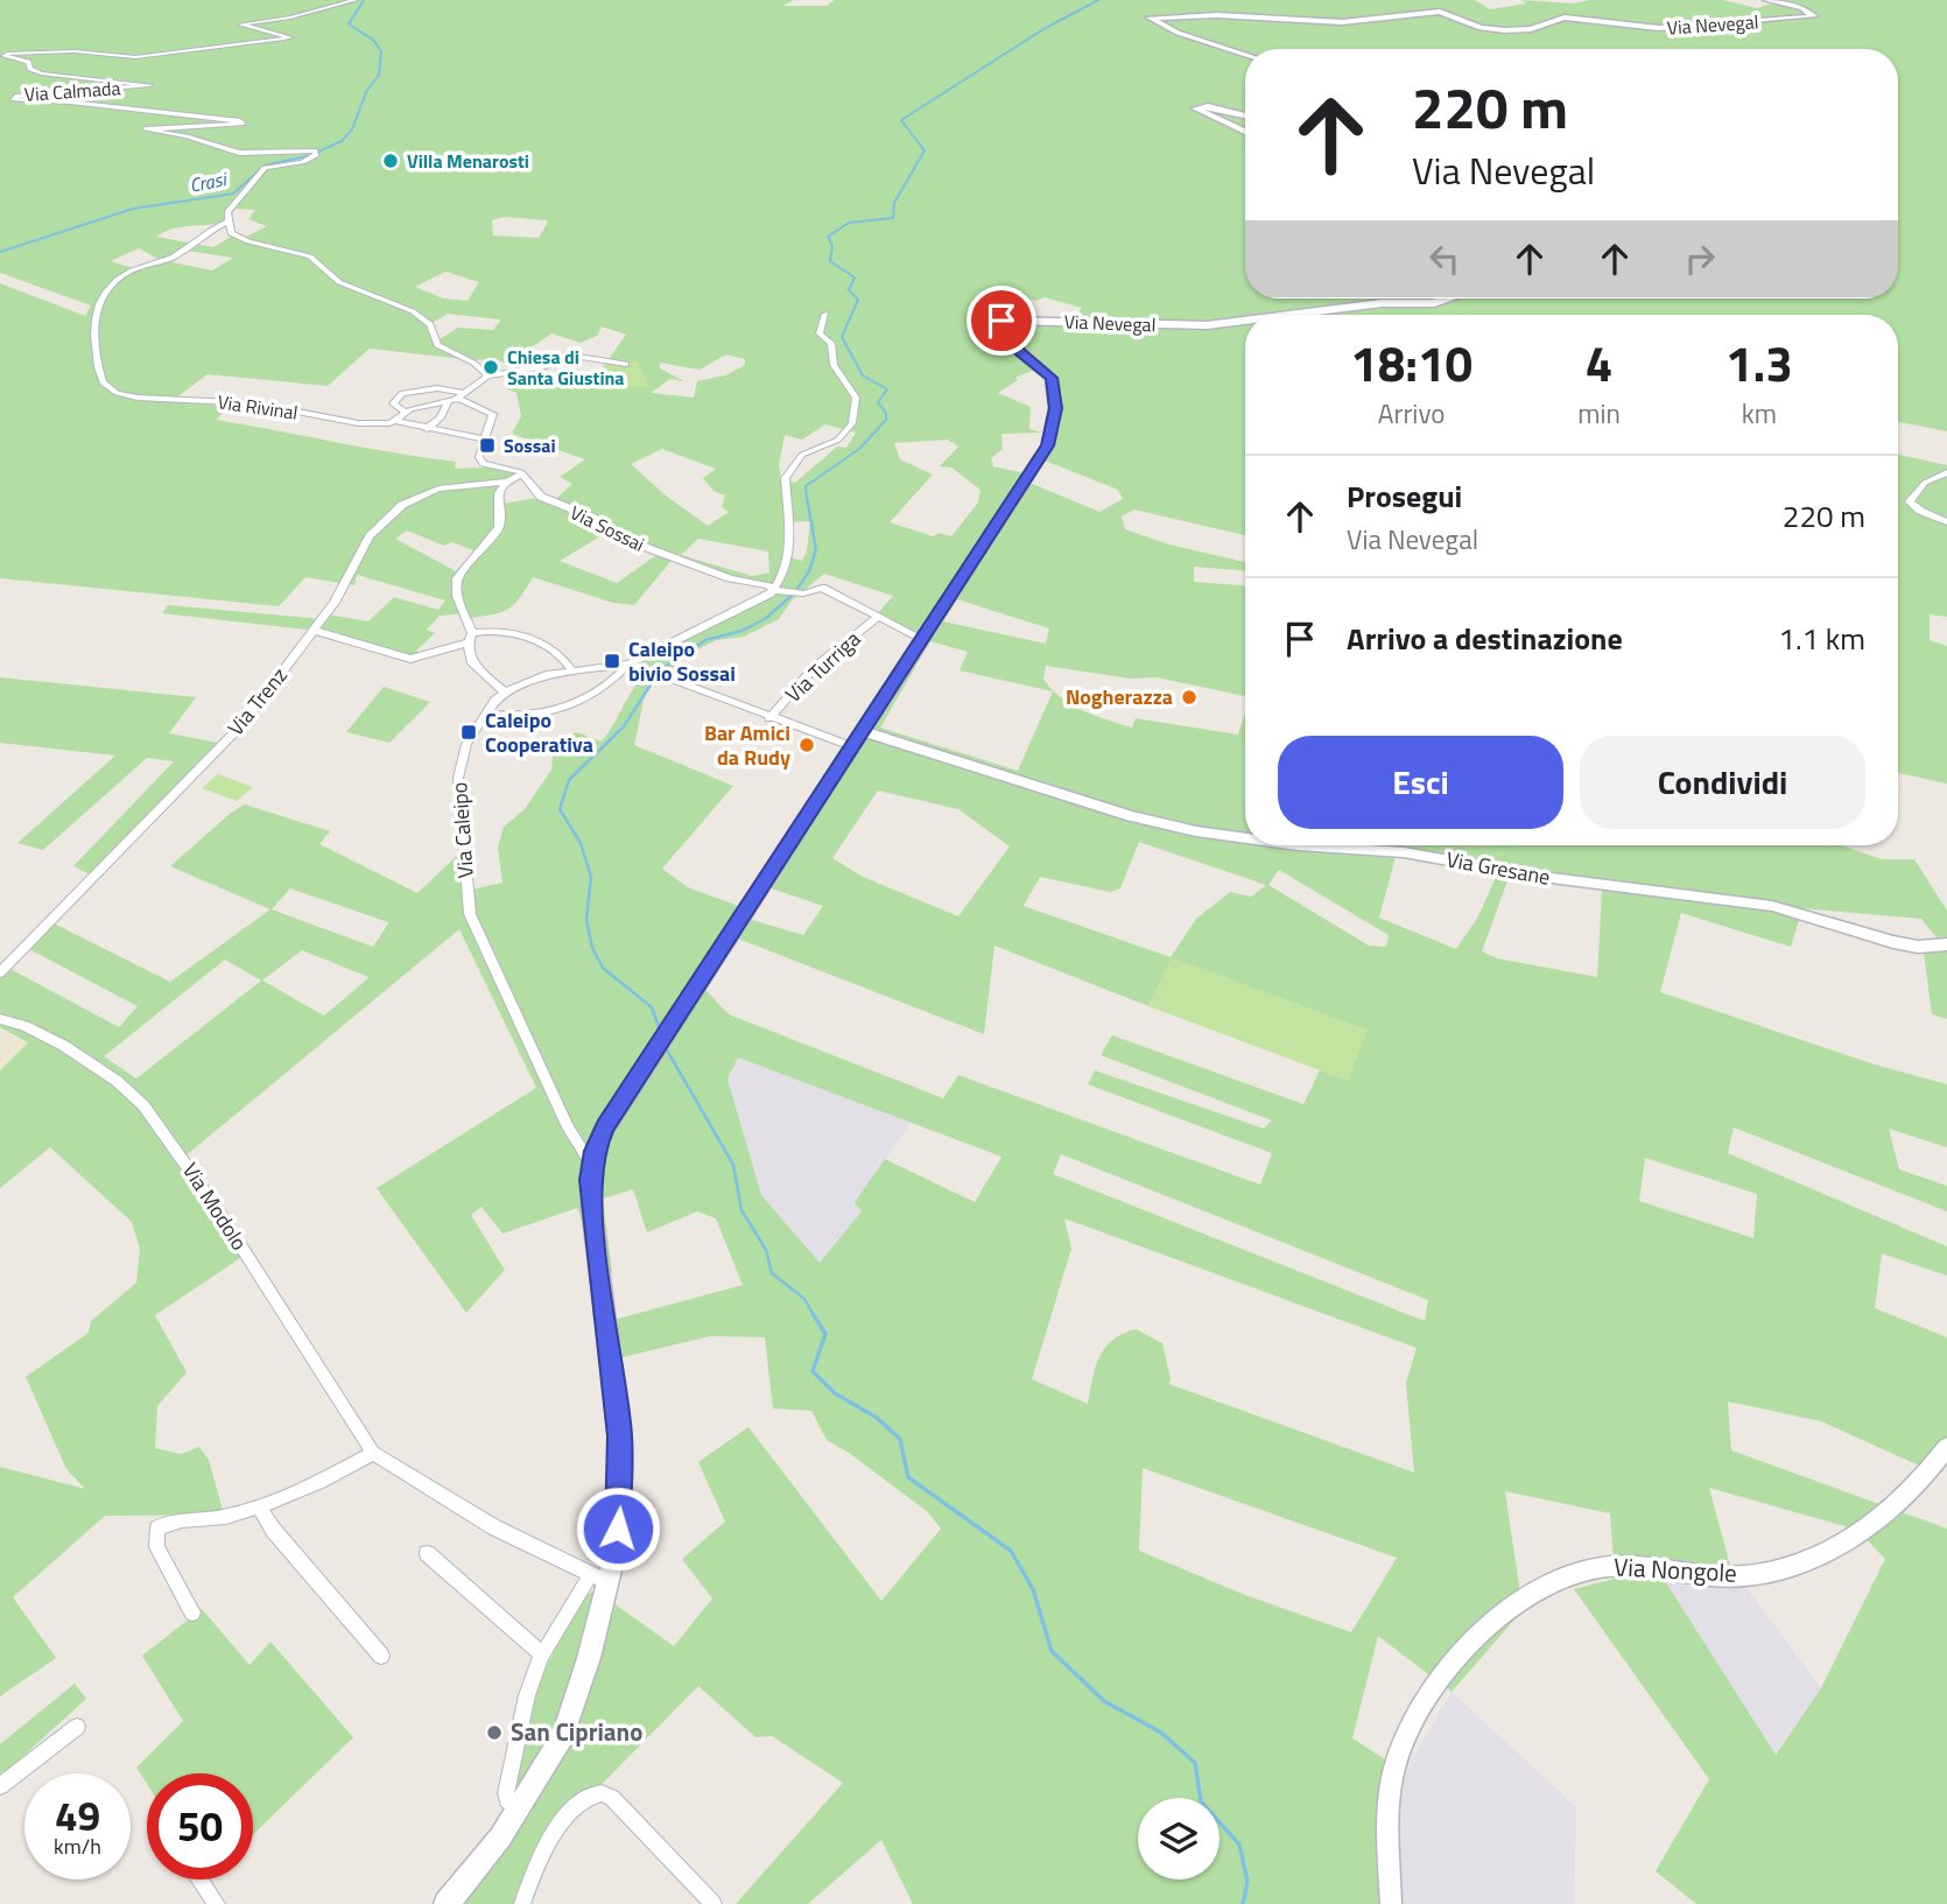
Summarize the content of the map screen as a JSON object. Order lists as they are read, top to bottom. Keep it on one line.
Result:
{"streets":{"main road":["Via Nevegal"],"street":["Via Calmada","Via Rivinal","Via Sossai","Via Turriga","Via Trenz","Via Caleipo","Via Gresane","Via Modolo","Via Nongole"]},"crossings":[["Via Nevegal","Via Turriga"],["Via Nevegal","Via Caleipo"],["Via Nevegal","Via Gresane"],["Via Calmada","Via Rivinal"],["Via Rivinal","Via Sossai"],["Via Sossai","Via Trenz"],["Via Sossai","Via Caleipo"],["Via Turriga","Via Caleipo"]],"water":["Crasi"],"places":{"other":["Villa Menarosti","Chiesa di Santa Giustina","Nogherazza","Bar Amici da Rudy","San Cipriano"],"transit":["Sossai","Caleipo bivio Sossai","Caleipo Cooperativa"]},"page":{"turn":["220 m","Via Nevegal"],"eta":["18:10","Arrivo","4","min","1.3","km"],"list":[{"name":"Prosegui","note":"Via Nevegal","value":"220 m"},{"name":"Arrivo a destinazione","value":"1.1 km"}],"buttons":["Esci","Condividi"],"speed":"49 km/h","limit":"50"}}
